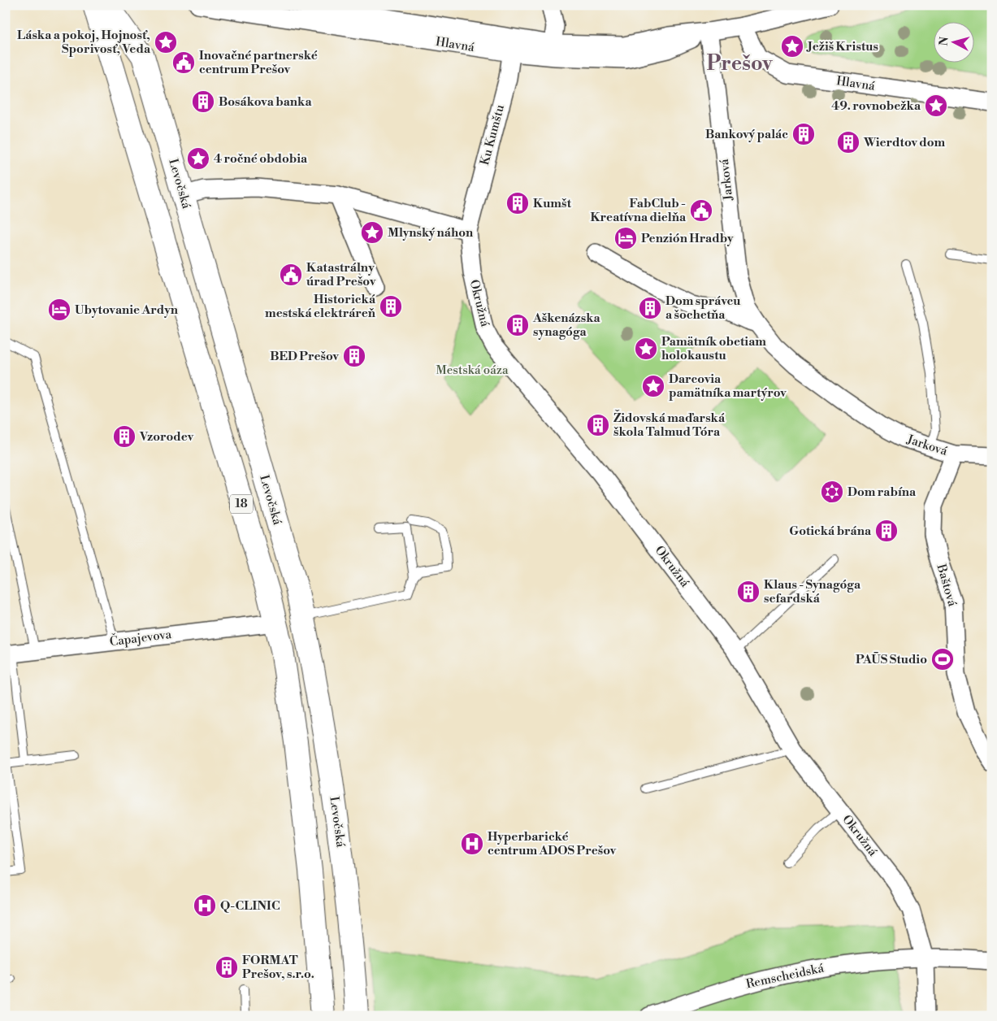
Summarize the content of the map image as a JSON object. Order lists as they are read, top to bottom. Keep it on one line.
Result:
{"streets":{"main road":["Levočská","18"],"street":["Hlavná","Ku Kumštu","Jarková","Okružná","Baštová","Čapajevova","Remscheidská"]},"crossings":[["Hlavná","Ku Kumštu"],["Hlavná","Jarková"],["Ku Kumštu","Okružná"],["Jarková","Baštová"],["Okružná","Remscheidská"],["18","Čapajevova"]],"districts":["Prešov"],"parks":["Mestská oáza"],"places":{"place":["Láska a pokoj, Hojnosť, Sporivosť, Veda","Ježiš Kristus","49. rovnobežka","4 ročné obdobia","Mlynský náhon","Pamätník obetiam holokaustu","Darcovia pamätníka martýrov"],"public building":["Inovačné partnerské centrum Prešov","FabClub - Kreatívna dielňa","Katastrálny úrad Prešov"],"building":["Bosákova banka","Bankový palác","Wierdtov dom","Kumšt","Historická mestská elektráreň","Dom správcu a šochetňa","Aškenázska synagóga","BED Prešov","Židovská maďarská škola Talmud Tóra","Vzorodev","Gotická brána","Klaus - Synagóga sefardská","FORMAT Prešov, s.r.o."],"hotel":["Penzión Hradby","Ubytovanie Ardyn"],"synagogue":["Dom rabína"],"sports":["PAŪS Studio"],"hospital":["Hyperbarické centrum ADOS Prešov","Q-CLINIC"]},"north":"left"}
